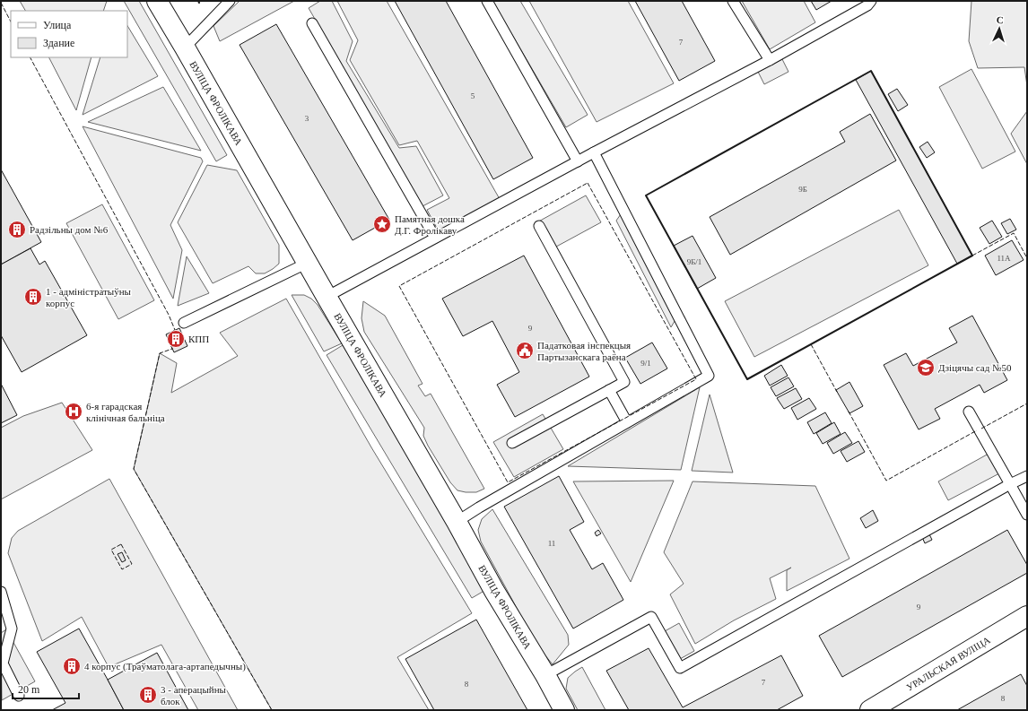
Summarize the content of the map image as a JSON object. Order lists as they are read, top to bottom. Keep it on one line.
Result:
{"streets":{"street":["ВУЛІЦА ФРОЛІКАВА","УРАЛЬСКАЯ ВУЛІЦА"]},"places":{"place":["Памятная дошка Д.Г. Фролікаву"],"building":["Радзільны дом №6","1 - адміністратыўны корпус","КПП","4 корпус (Траўматолага-артапедычны)","3 - аперацыйны блок"],"public building":["Падатковая інспекцыя Партызанскага раёна"],"school or university":["Дзіцячы сад №50"],"hospital":["6-я гарадская клінічная бальніца"]},"house_numbers":["7","5","3","9Б","11А","9Б/1","9","9/1","11","9","7","8","8"],"legend":["Улица","Здание"],"scale_bar":"20 m","north":"top"}
